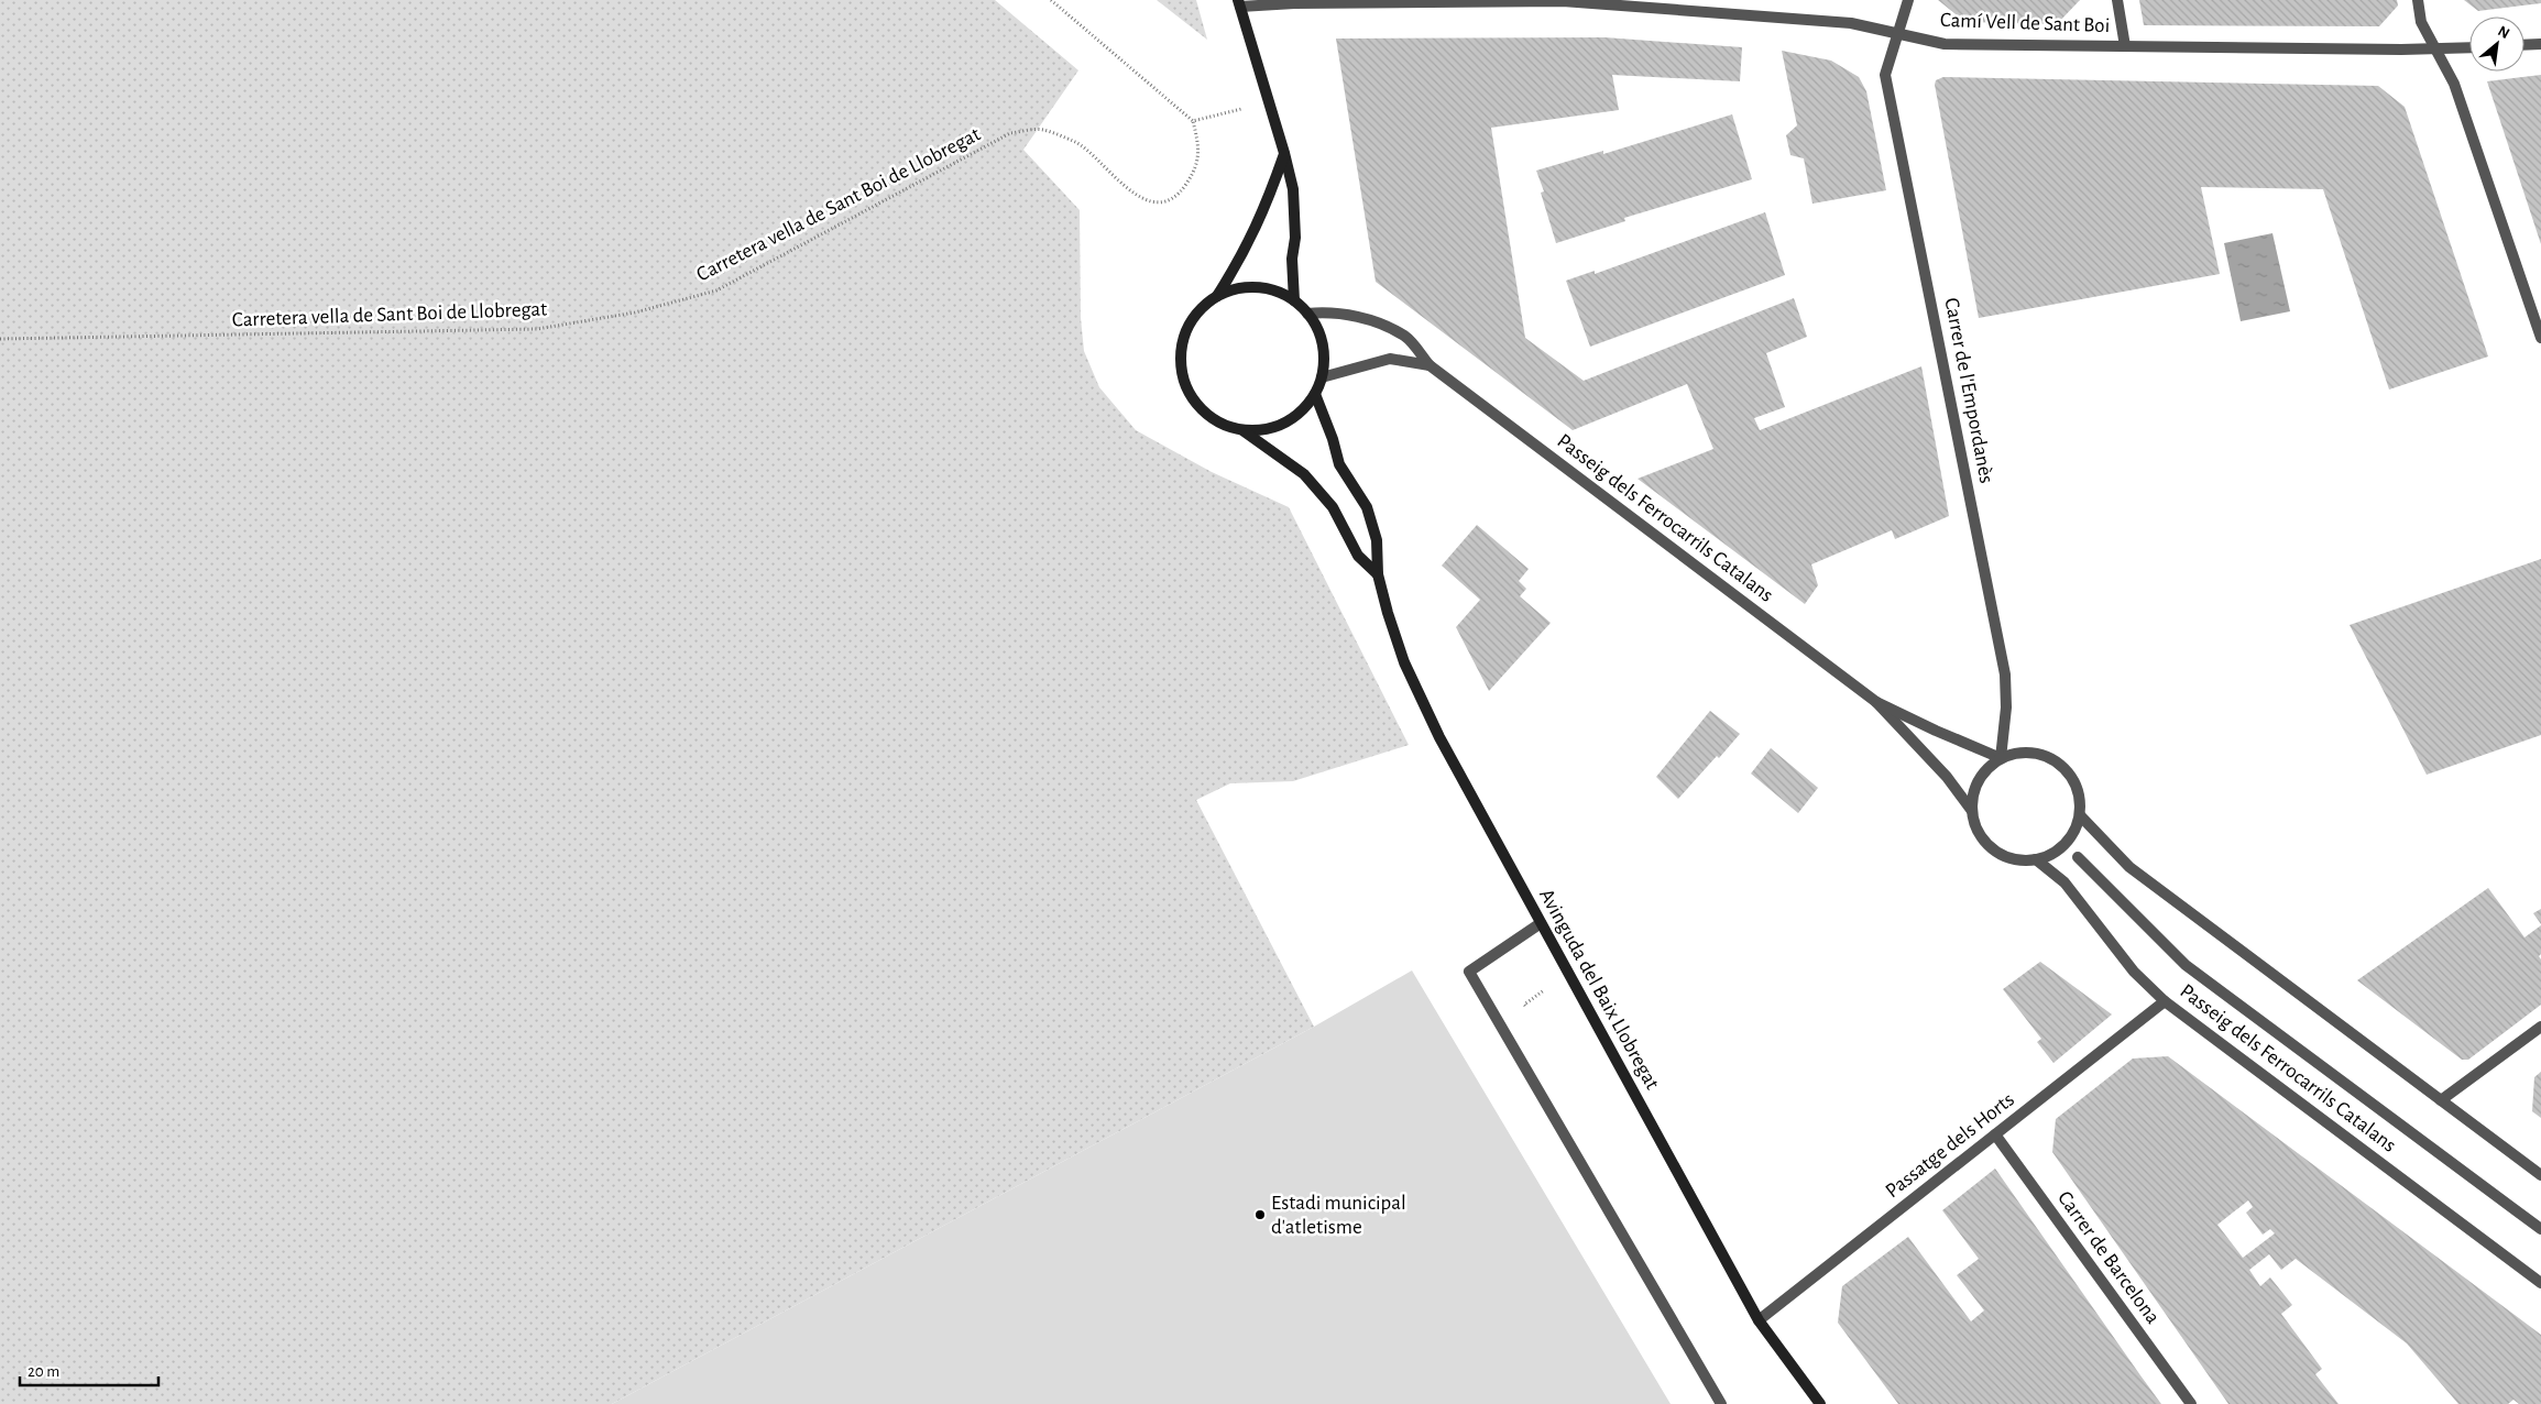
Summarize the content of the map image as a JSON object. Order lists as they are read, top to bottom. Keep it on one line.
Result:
{"streets":{"main road":["Avinguda del Baix Llobregat"],"street":["Camí Vell de Sant Boi","Carrer de l'Empordanès","Passeig dels Ferrocarrils Catalans","Passatge dels Horts","Carrer de Barcelona"],"path":["Carretera vella de Sant Boi de Llobregat"]},"crossings":[["Camí Vell de Sant Boi","Carrer de l'Empordanès"],["Carrer de l'Empordanès","Passeig dels Ferrocarrils Catalans"],["Passeig dels Ferrocarrils Catalans","Avinguda del Baix Llobregat"],["Passeig dels Ferrocarrils Catalans","Passatge dels Horts"],["Avinguda del Baix Llobregat","Passatge dels Horts"],["Passatge dels Horts","Carrer de Barcelona"]],"places":["Estadi municipal d'atletisme"],"scale_bar":"20 m","north":"top right"}
